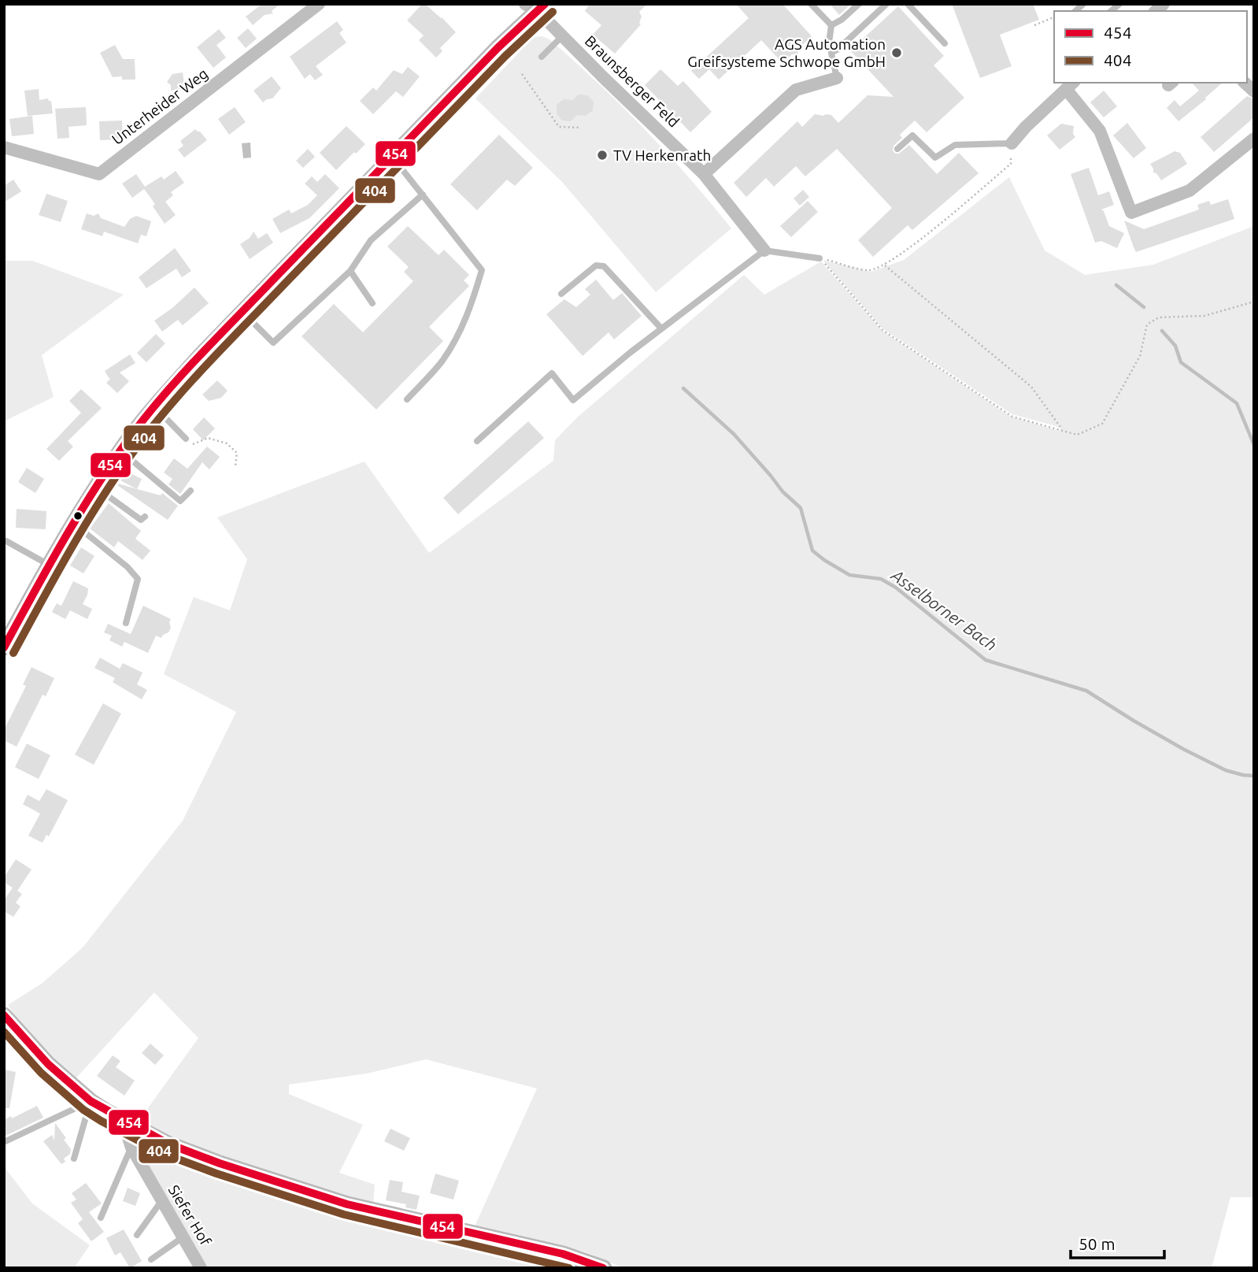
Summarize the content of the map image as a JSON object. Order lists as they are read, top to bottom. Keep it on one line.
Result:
{"streets":{"street":["Braunsberger Feld","Unterheider Weg","Siefer Hof"]},"water":["Asselborner Bach"],"places":["AGS Automation Greifsysteme Schwope GmbH","TV Herkenrath"],"lines":["transit line 454","transit line 404"],"legend":["454","404"],"scale_bar":"50 m"}
